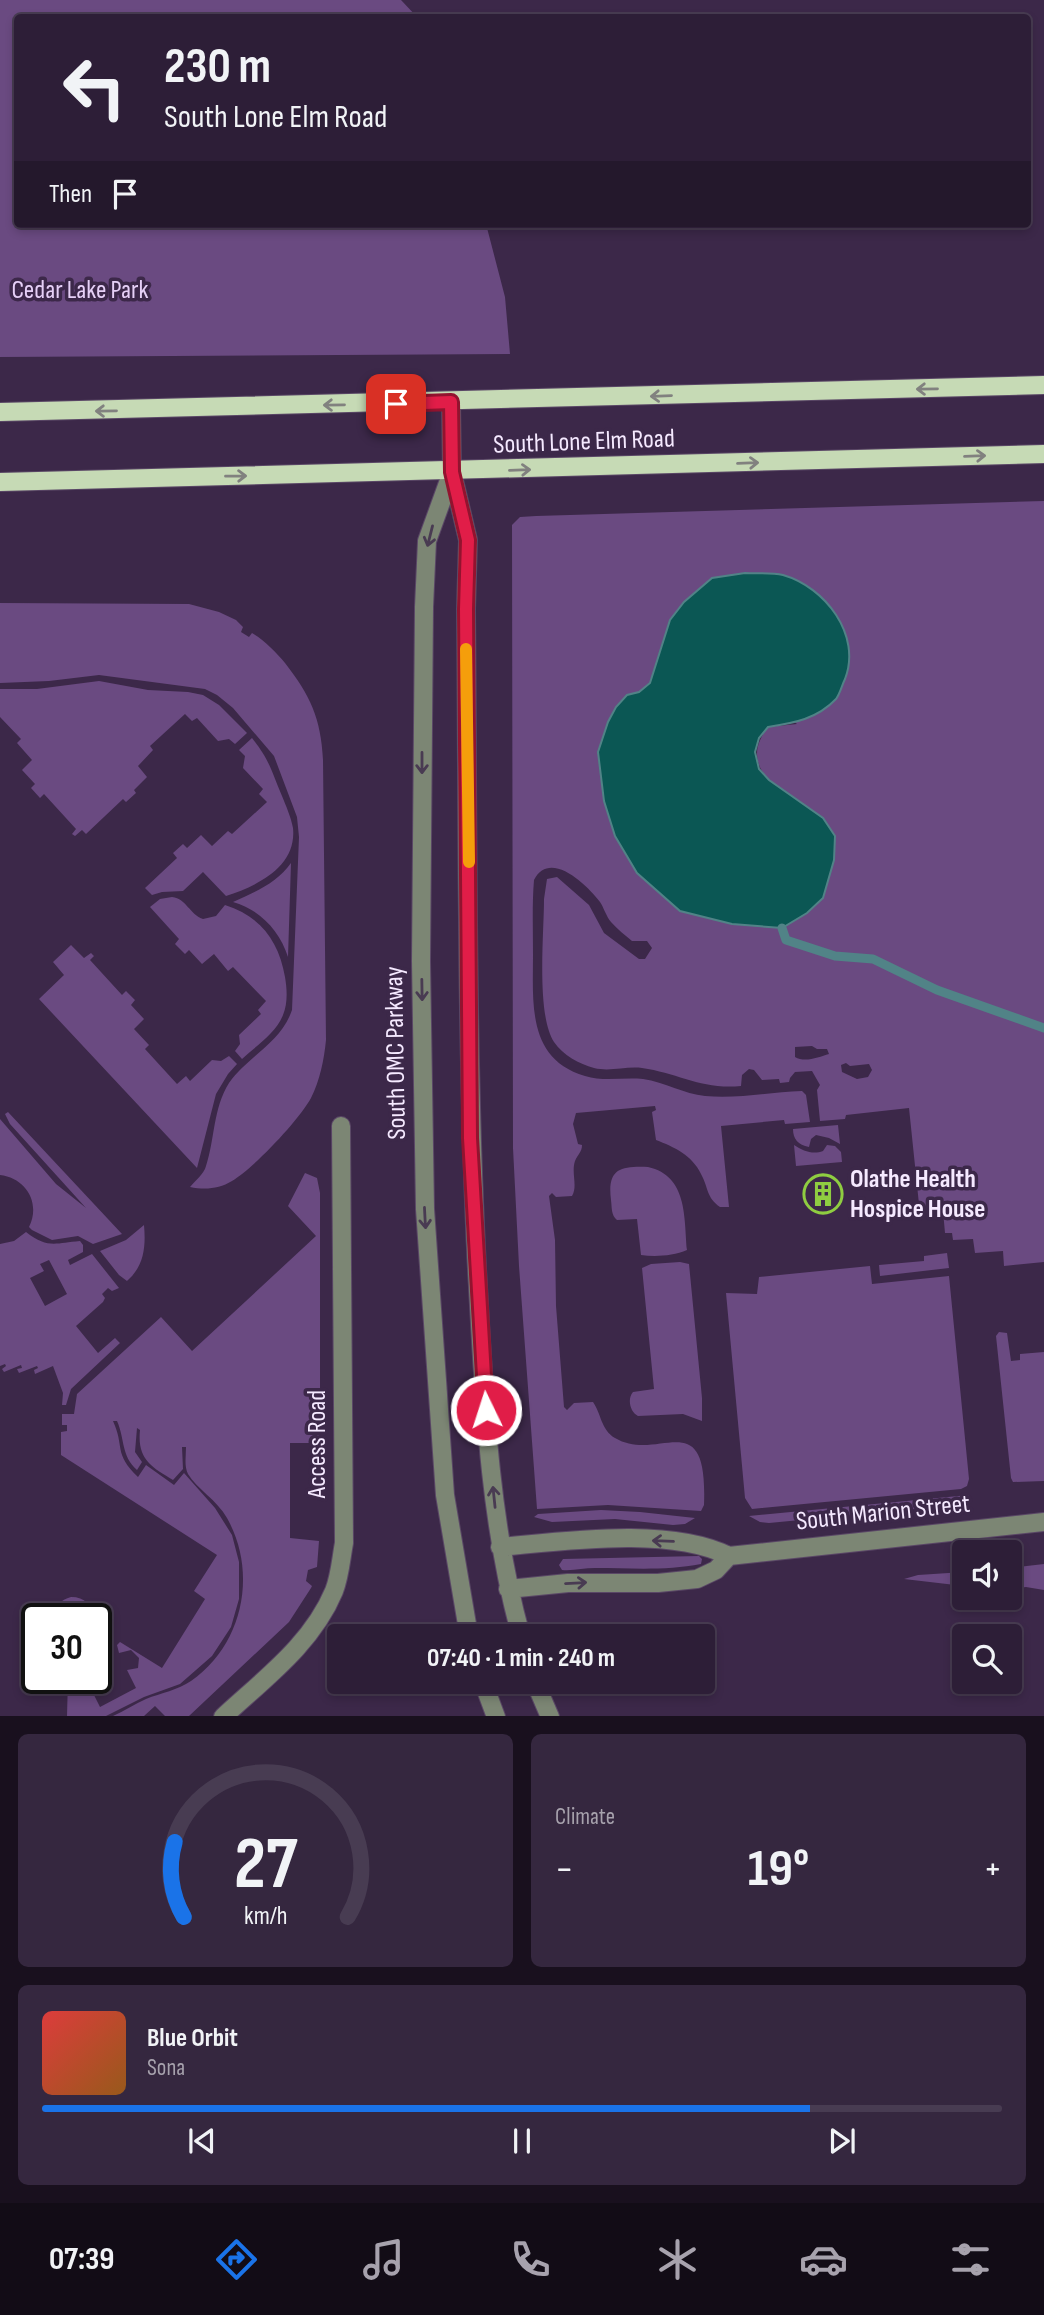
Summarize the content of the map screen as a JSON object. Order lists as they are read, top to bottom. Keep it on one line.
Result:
{"streets":{"main road":["South Lone Elm Road"],"street":["South OMC Parkway","Access Road","South Marion Street"]},"crossings":[["South Lone Elm Road","South OMC Parkway"],["South OMC Parkway","South Marion Street"]],"parks":["Cedar Lake Park"],"places":{"building":["Olathe Health Hospice House"]},"page":{"turn":["230 m","South Lone Elm Road"],"then":"Then","limit":"30","trip":"07:40 · 1 min · 240 m","tile":"Climate","heat":["−","19°","+"],"song":["Blue Orbit","Sona"],"tabs":"07:39","gauge":["27","km/h"]}}
